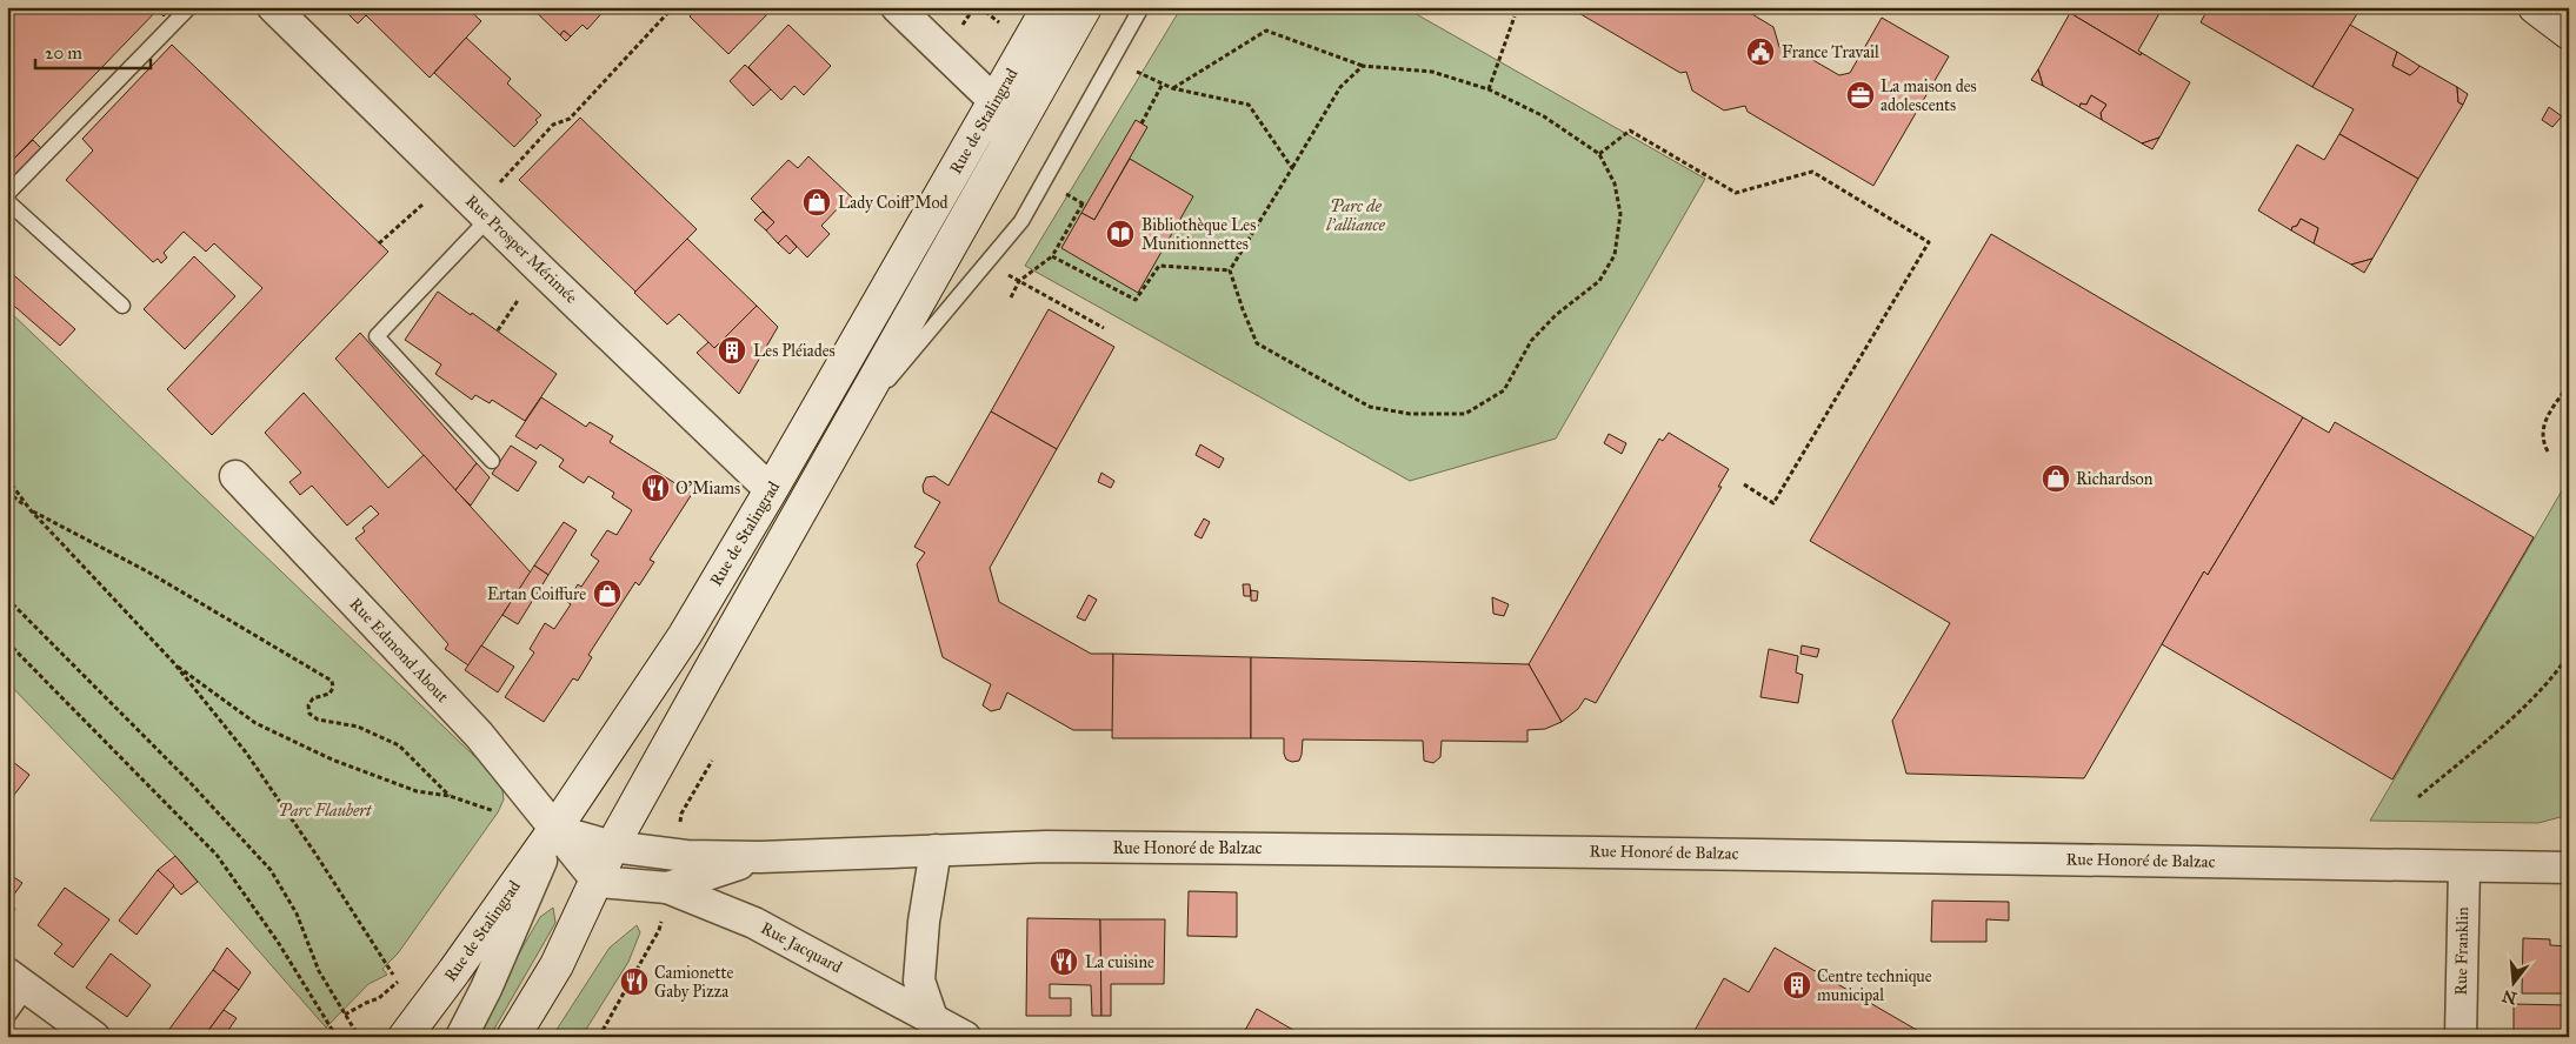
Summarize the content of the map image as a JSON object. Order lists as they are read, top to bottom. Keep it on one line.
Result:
{"streets":{"street":["Rue de Stalingrad","Rue Prosper Mérimée","Rue Edmond About","Rue Honoré de Balzac","Rue Jacquard","Rue Franklin"]},"crossings":[["Rue de Stalingrad","Rue Prosper Mérimée"],["Rue de Stalingrad","Rue Edmond About"],["Rue de Stalingrad","Rue Honoré de Balzac"],["Rue Edmond About","Rue Honoré de Balzac"],["Rue Honoré de Balzac","Rue Jacquard"],["Rue Honoré de Balzac","Rue Franklin"]],"parks":["Parc de l'alliance","Parc Flaubert"],"places":{"public building":["France Travail"],"office":["La maison des adolescents"],"shop":["Lady Coiff'Mod","Richardson","Ertan Coiffure"],"library":["Bibliothèque Les Munitionnettes"],"building":["Les Pléiades","Centre technique municipal"],"restaurant":["O’Miams","La cuisine","Camionette Gaby Pizza"]},"scale_bar":"20 m","north":"bottom"}
